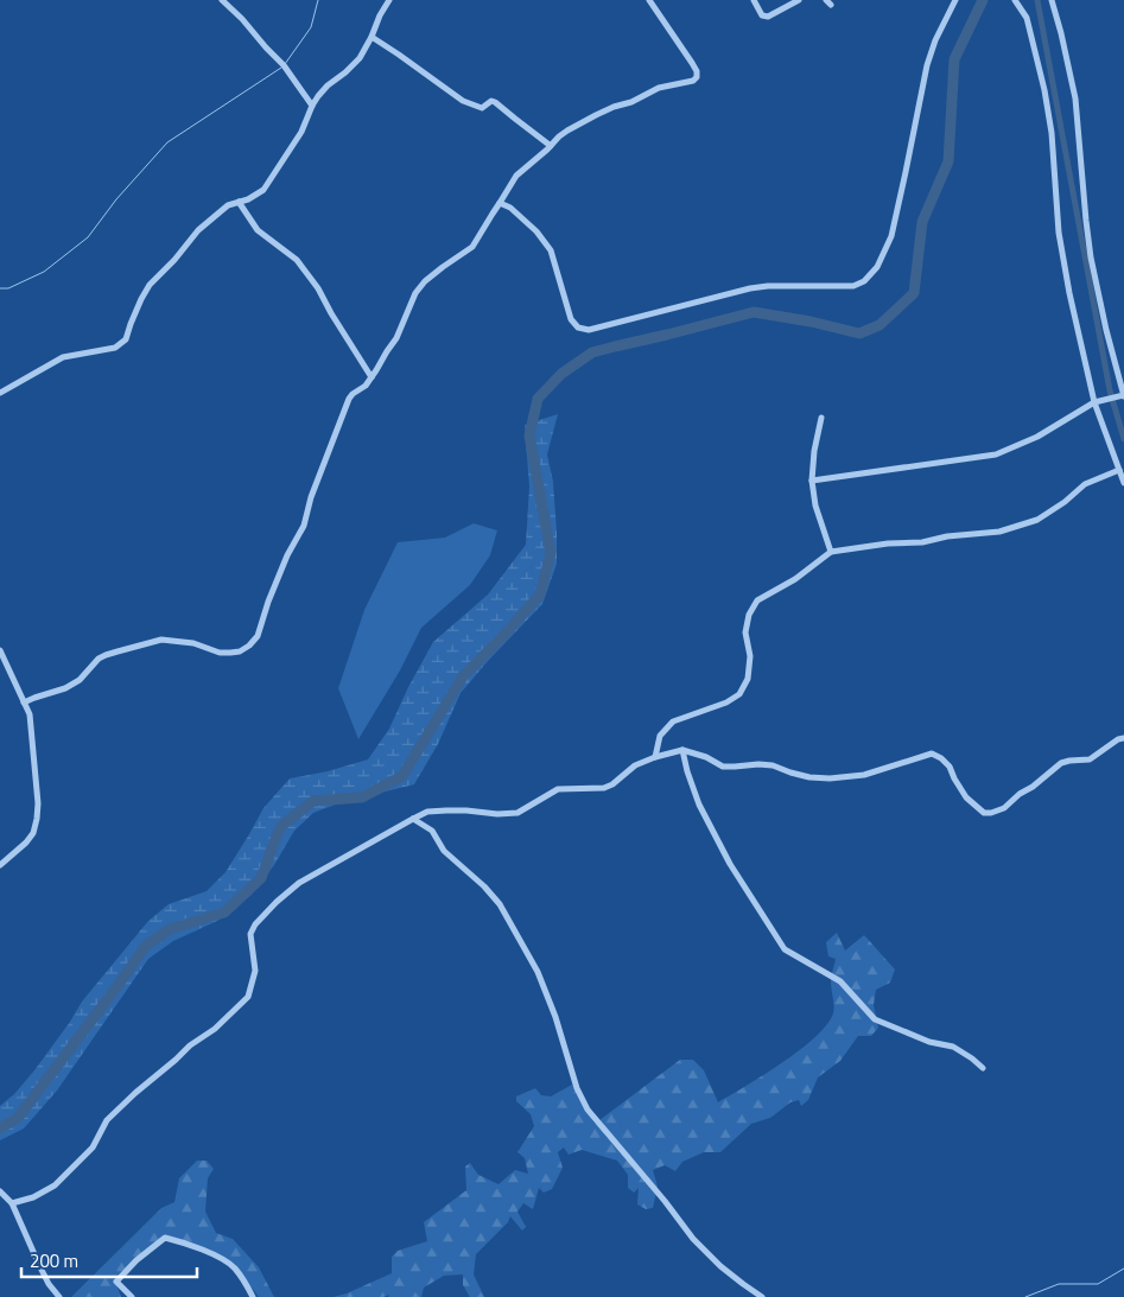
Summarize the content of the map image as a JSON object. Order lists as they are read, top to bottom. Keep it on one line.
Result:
{"scale_bar":"200 m"}
